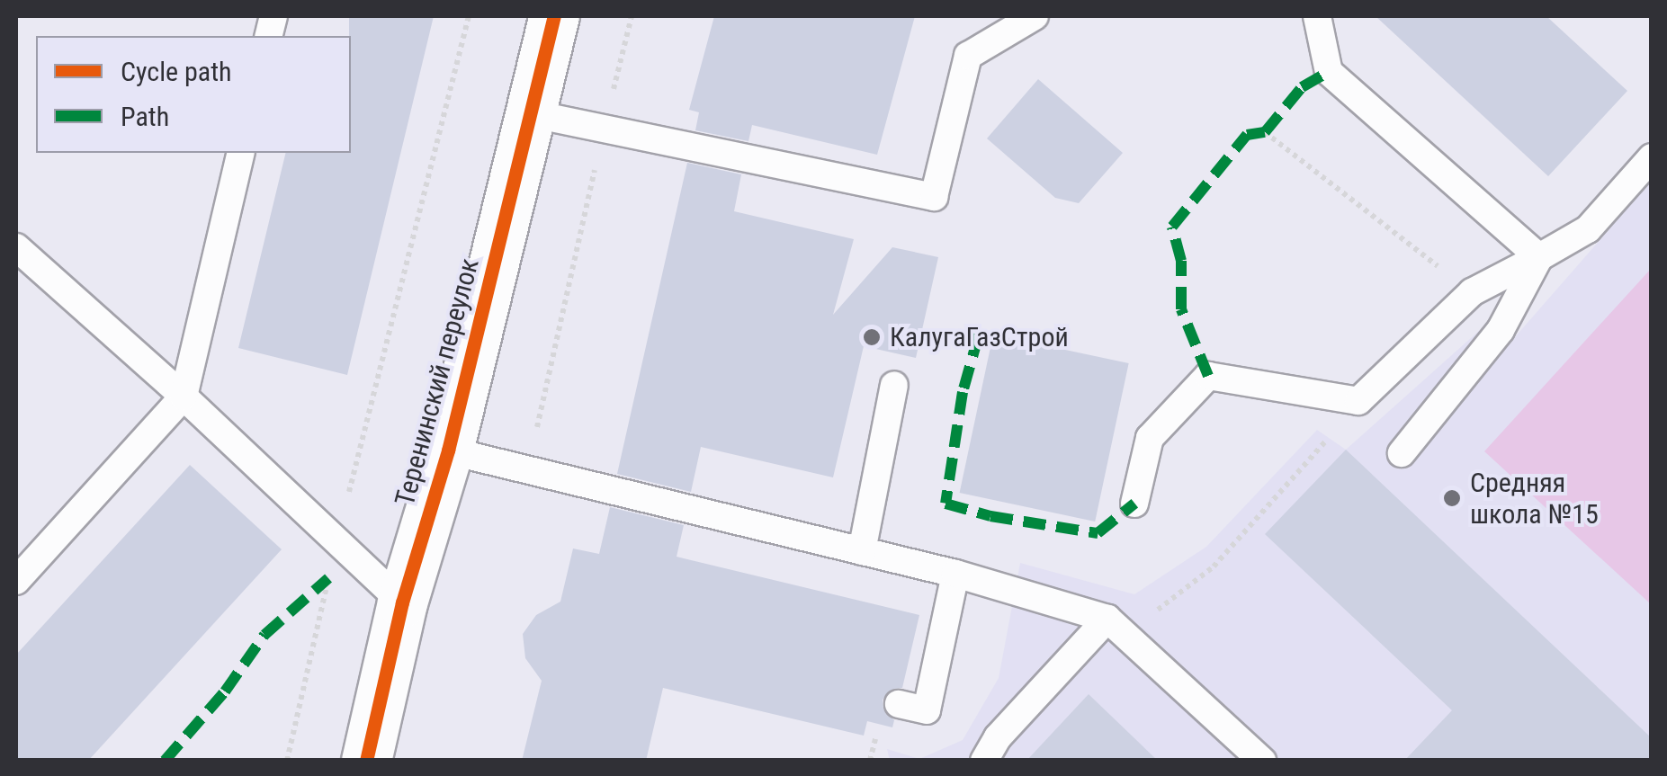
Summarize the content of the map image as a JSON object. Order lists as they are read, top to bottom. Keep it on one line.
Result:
{"streets":{"street":["Теренинский переулок"]},"places":["КалугаГазСтрой","Средняя школа №15"],"legend":["Cycle path","Path"]}
